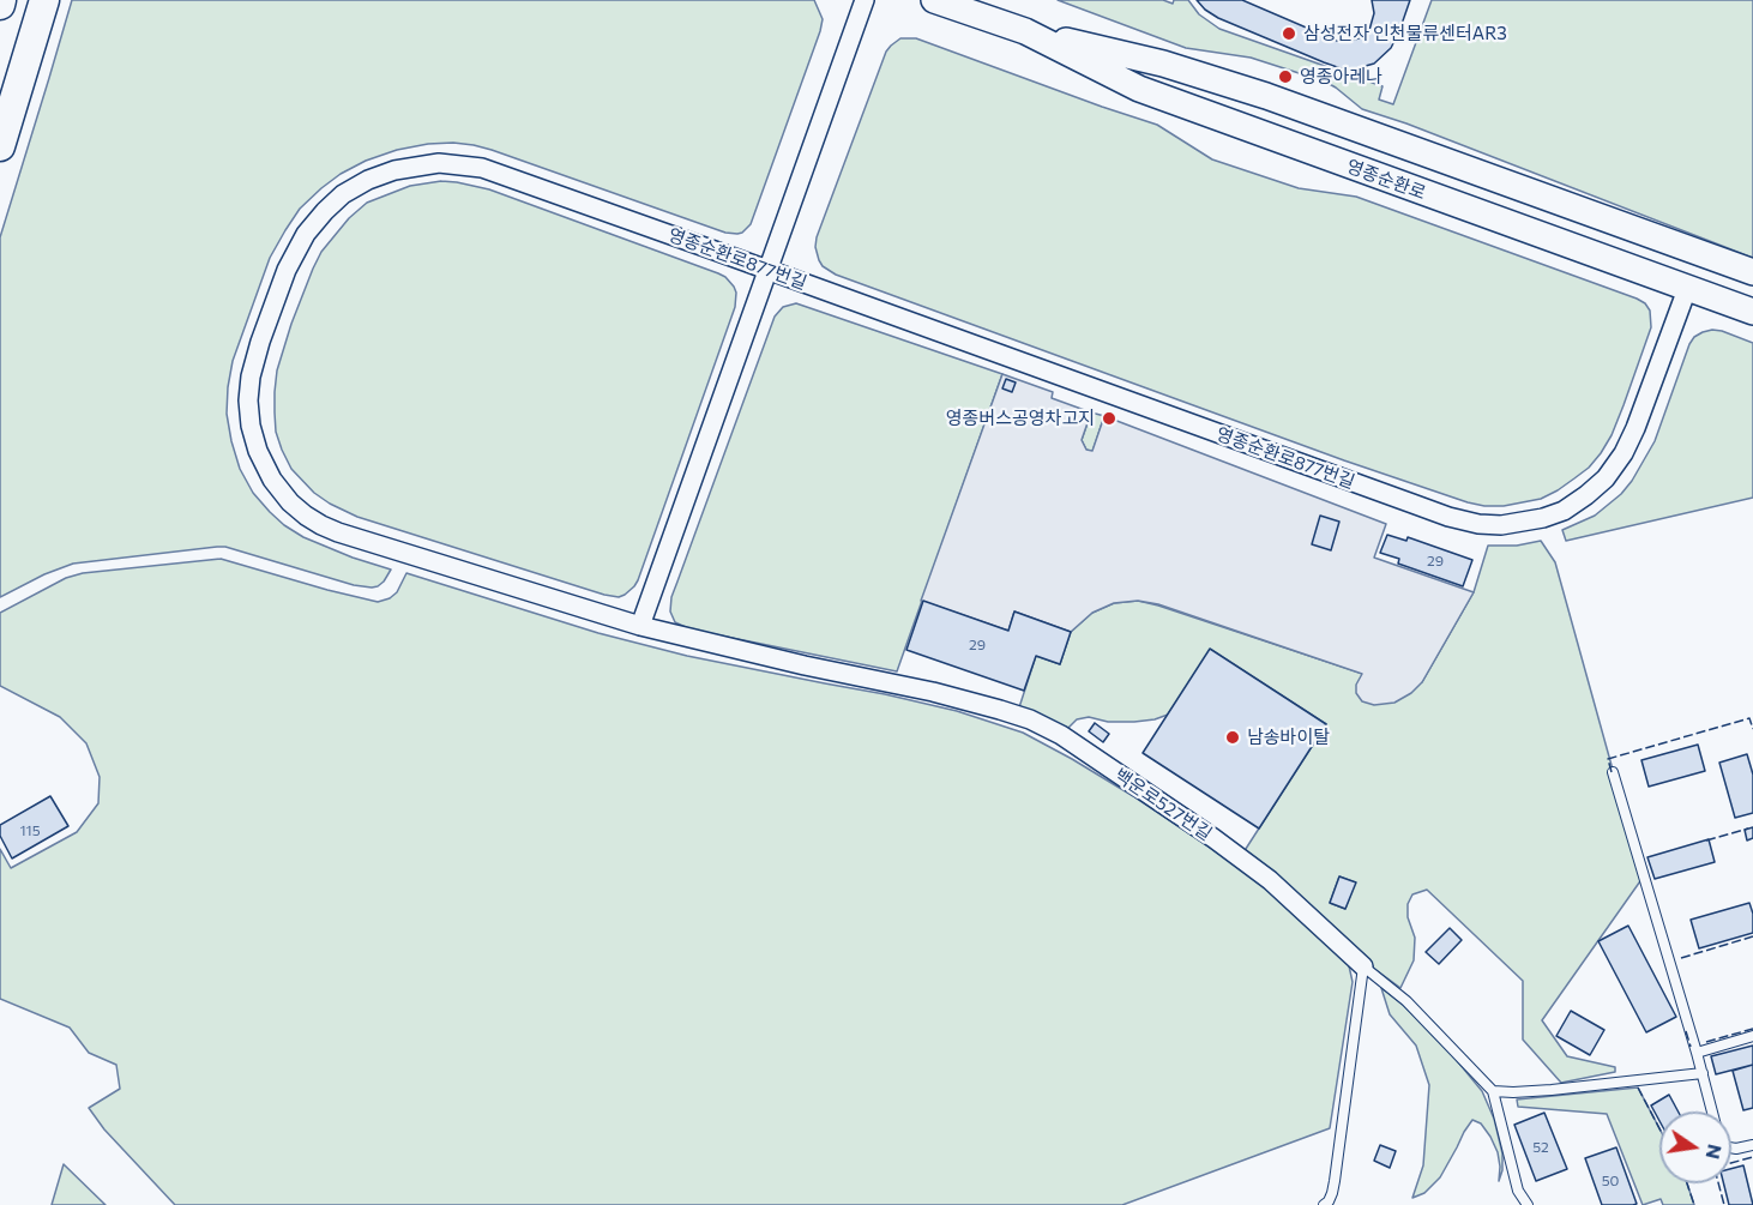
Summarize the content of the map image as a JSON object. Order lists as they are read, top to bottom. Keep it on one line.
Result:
{"streets":{"main road":["영종순환로"],"street":["영종순환로877번길","백운로527번길"]},"crossings":[["영종순환로","영종순환로877번길"],["영종순환로877번길","백운로527번길"]],"places":["삼성전자 인천물류센터AR3","영종아레나","영종버스공영차고지","남송바이탈"],"house_numbers":["29","29","115","52","50"],"north":"right"}
